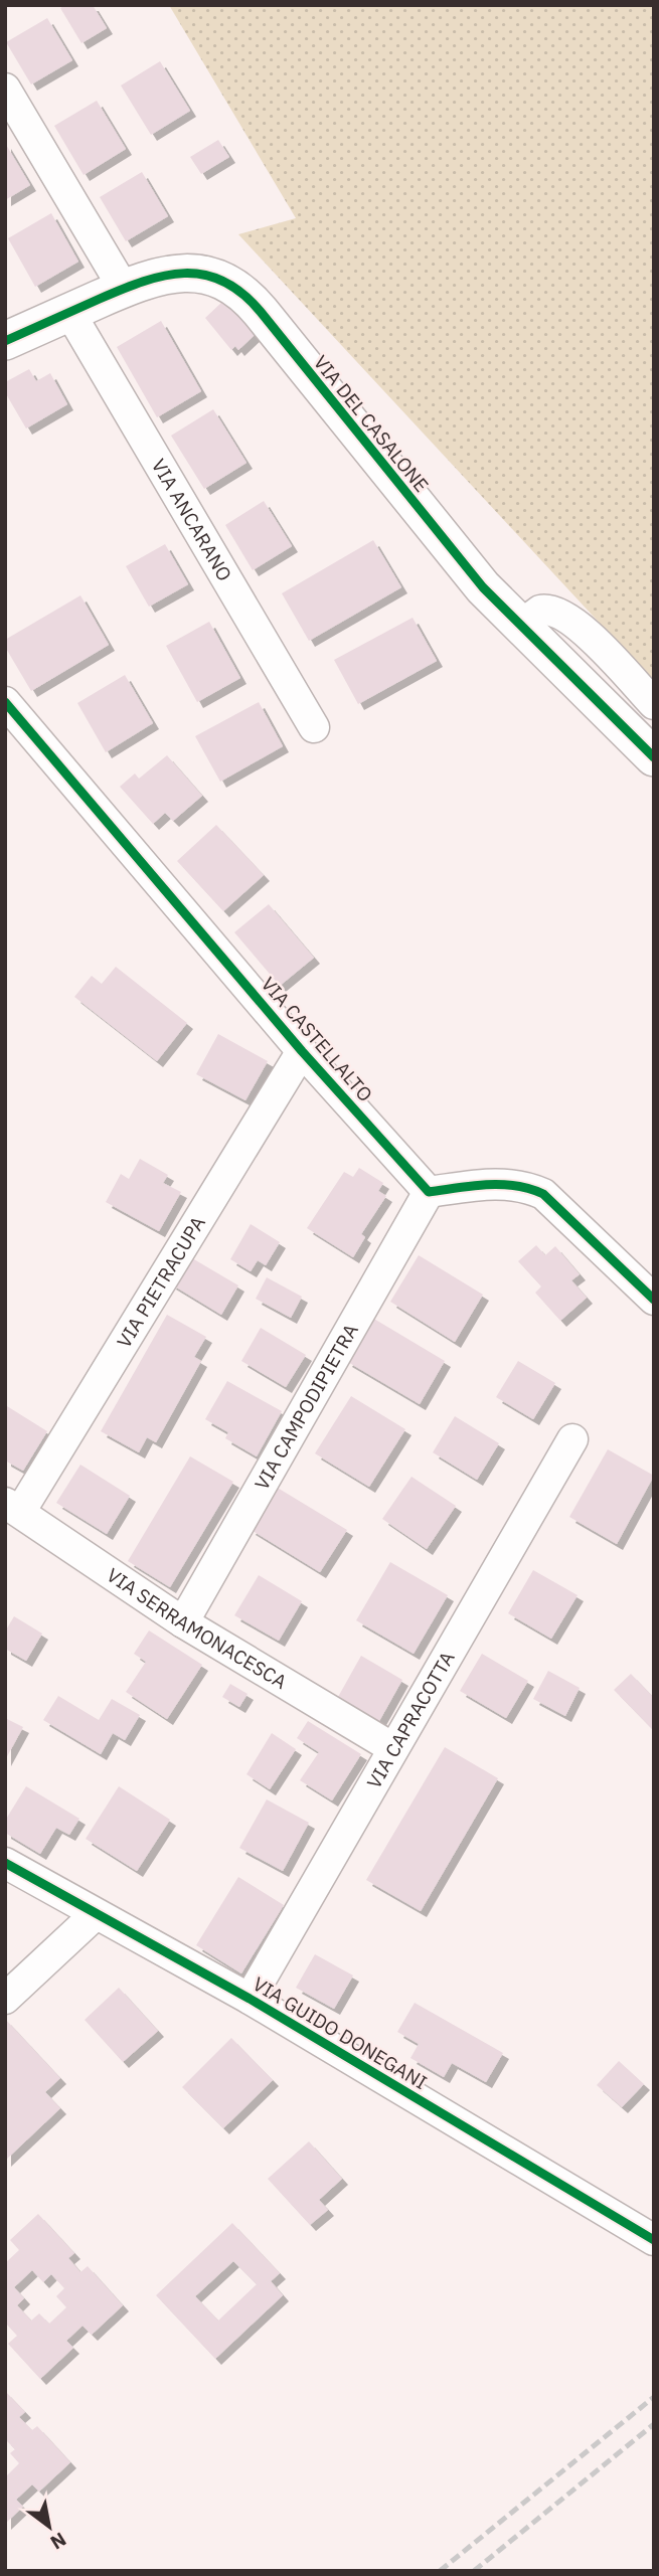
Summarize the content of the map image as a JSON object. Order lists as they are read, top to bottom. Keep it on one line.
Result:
{"streets":{"street":["VIA DEL CASALONE","VIA ANCARANO","VIA CASTELLALTO","VIA PIETRACUPA","VIA CAMPODIPIETRA","VIA SERRAMONACESCA","VIA CAPRACOTTA","VIA GUIDO DONEGANI"]},"crossings":[["VIA DEL CASALONE","VIA ANCARANO"],["VIA CASTELLALTO","VIA PIETRACUPA"],["VIA CASTELLALTO","VIA CAMPODIPIETRA"],["VIA PIETRACUPA","VIA SERRAMONACESCA"],["VIA CAMPODIPIETRA","VIA SERRAMONACESCA"],["VIA SERRAMONACESCA","VIA CAPRACOTTA"],["VIA CAPRACOTTA","VIA GUIDO DONEGANI"]],"north":"bottom right"}
